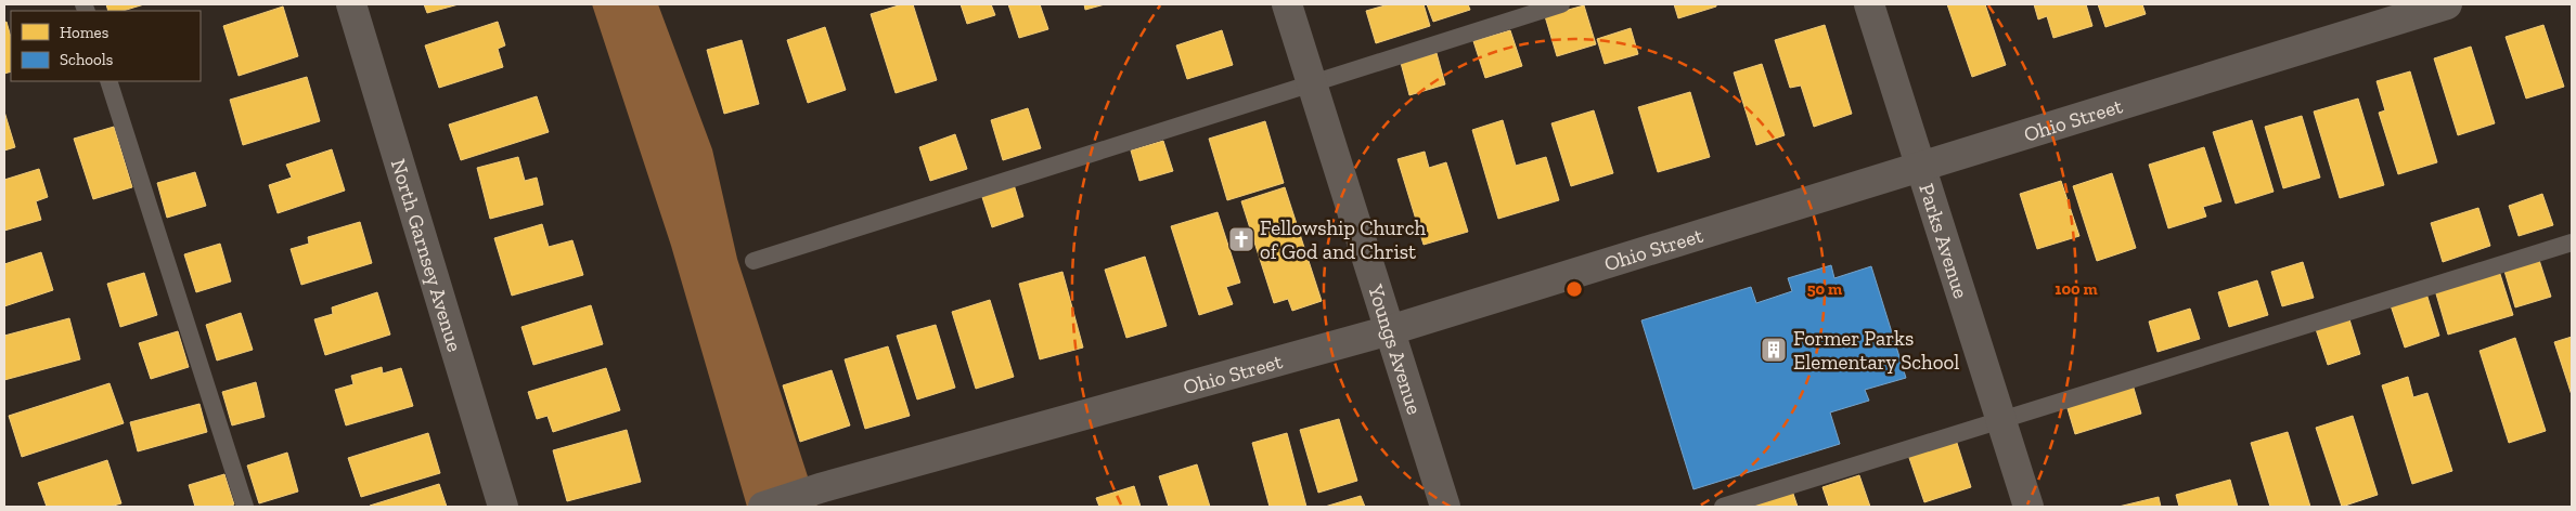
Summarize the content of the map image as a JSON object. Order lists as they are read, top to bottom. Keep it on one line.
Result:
{"streets":{"street":["Ohio Street","Parks Avenue","North Garnsey Avenue","Youngs Avenue"]},"crossings":[["Ohio Street","Parks Avenue"],["Ohio Street","Youngs Avenue"]],"places":{"church":["Fellowship Church of God and Christ"],"building":["Former Parks Elementary School"]},"legend":["Homes","Schools"],"rings":["50 m","100 m"]}
